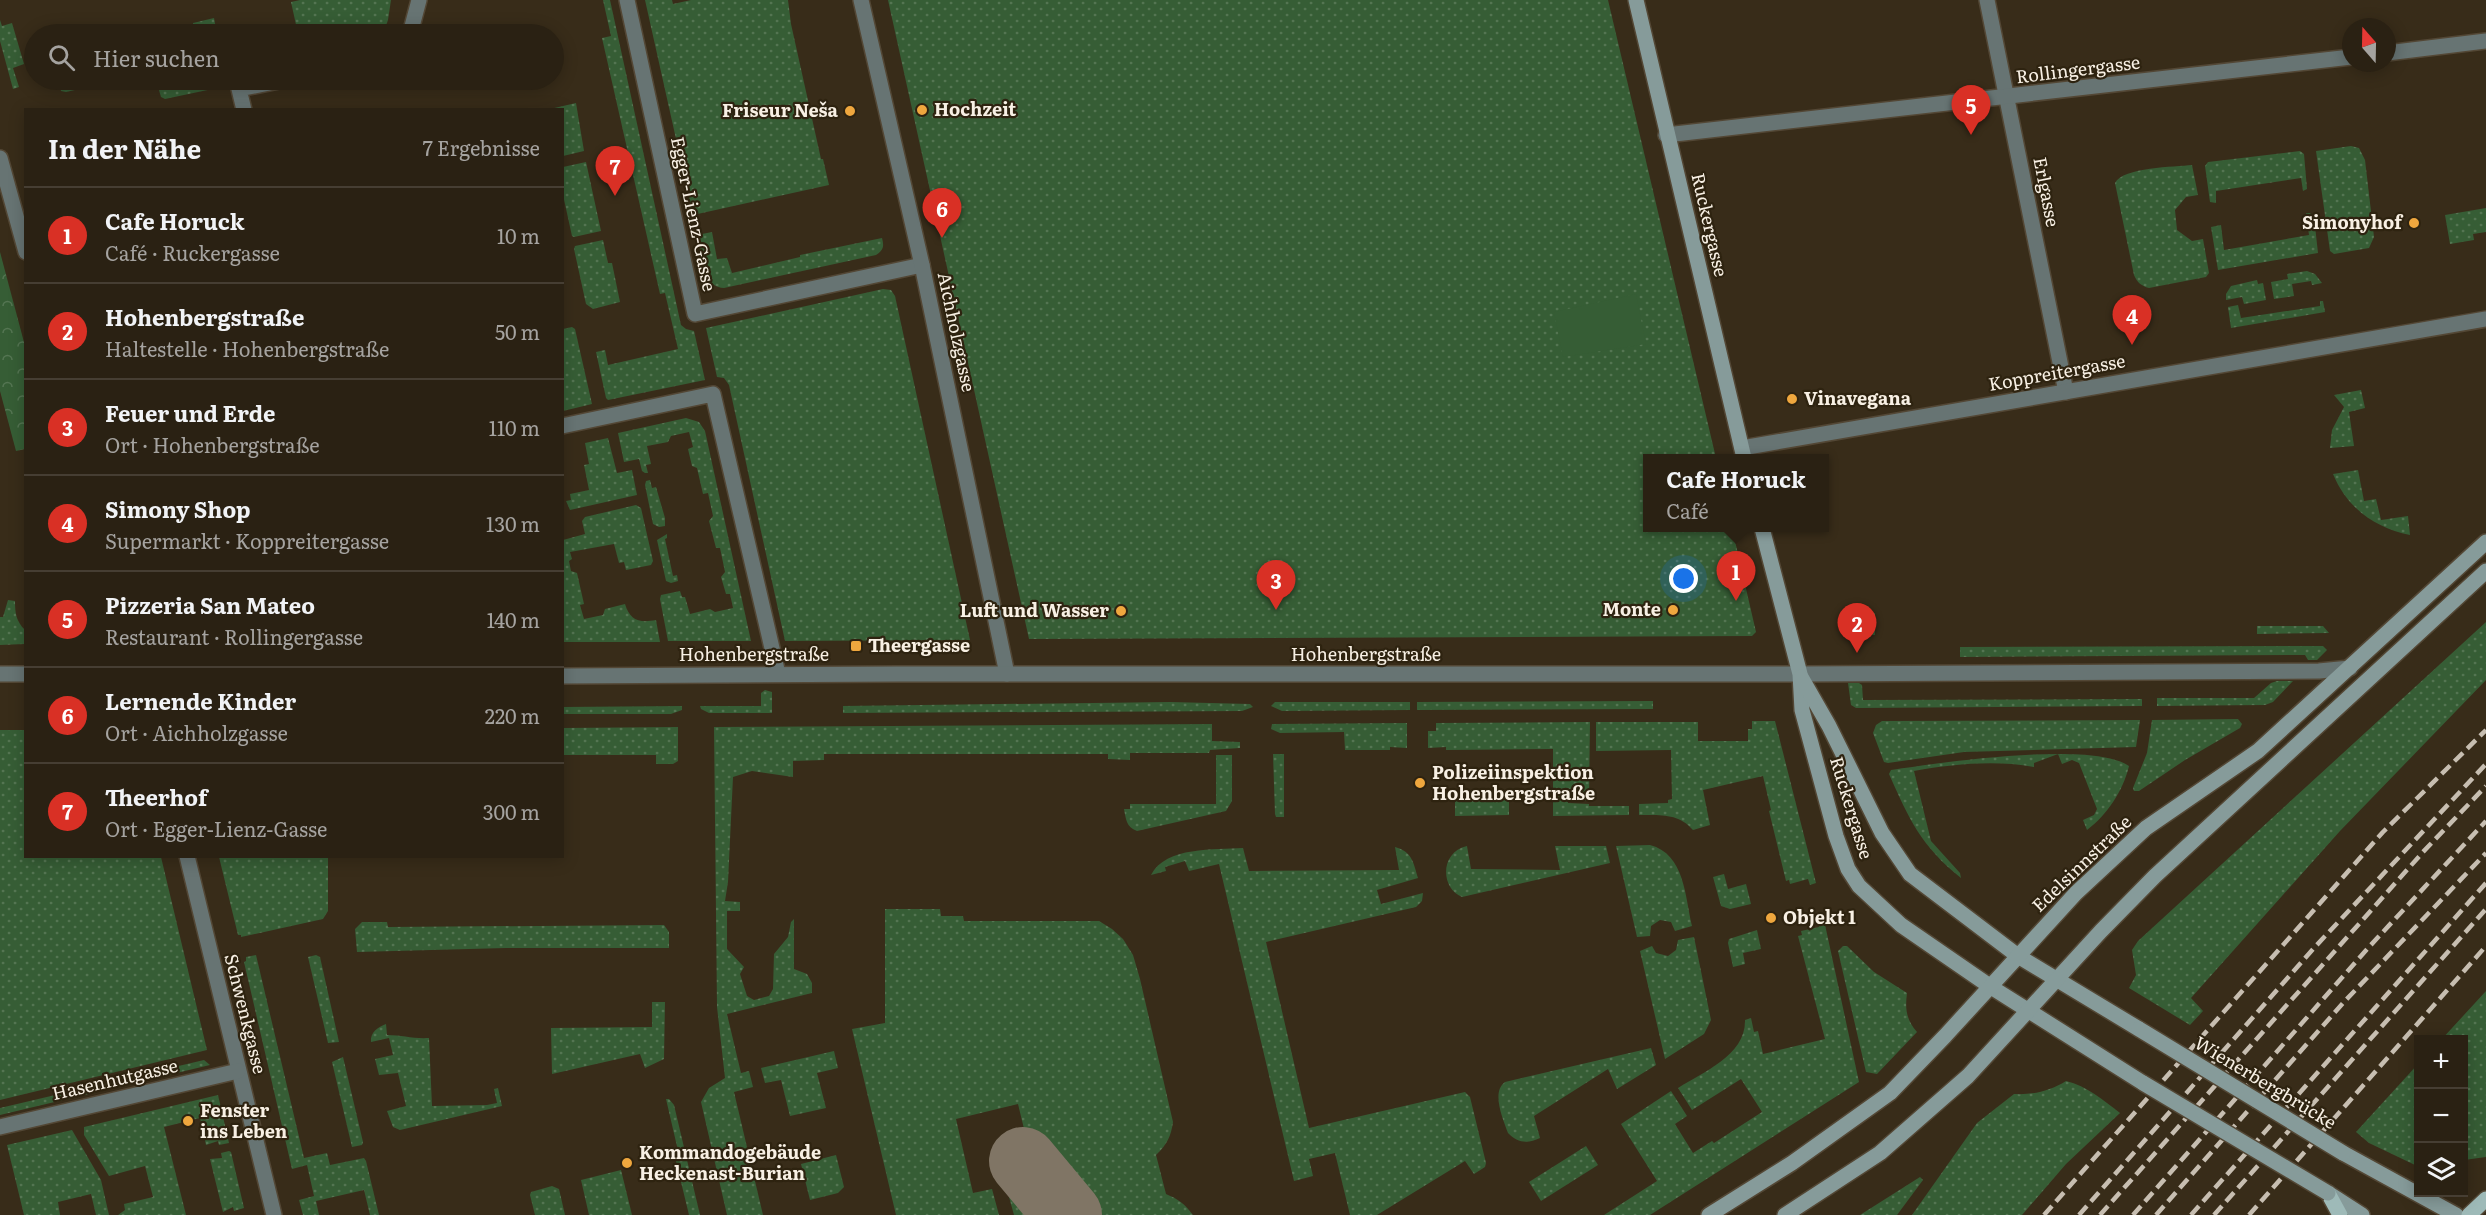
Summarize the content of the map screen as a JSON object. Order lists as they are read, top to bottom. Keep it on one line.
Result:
{"streets":{"main road":["Ruckergasse","Edelsinnstraße","Wienerbergbrücke"],"street":["Rollingergasse","Erlgasse","Egger-Lienz-Gasse","Aichholzgasse","Koppreitergasse","Hohenbergstraße","Schwenkgasse","Hasenhutgasse"]},"crossings":[["Rollingergasse","Erlgasse"],["Rollingergasse","Ruckergasse"],["Erlgasse","Koppreitergasse"],["Egger-Lienz-Gasse","Aichholzgasse"],["Ruckergasse","Koppreitergasse"],["Ruckergasse","Hohenbergstraße"],["Ruckergasse","Edelsinnstraße"],["Ruckergasse","Wienerbergbrücke"],["Aichholzgasse","Hohenbergstraße"],["Hohenbergstraße","Edelsinnstraße"],["Schwenkgasse","Hasenhutgasse"]],"places":{"other":["Hochzeit","Friseur Neša","Simonyhof","Vinavegana","Monte","Luft und Wasser","Polizeiinspektion Hohenbergstraße","Objekt 1","Fenster ins Leben","Kommandogebäude Heckenast-Burian"],"transit":["Theergasse"]},"north":"top","page":{"search":"Hier suchen","pins":["5","7","6","4","1","3","2"],"heading":["In der Nähe","7 Ergebnisse"],"list":[{"mark":"1","name":"Cafe Horuck","note":"Café · Ruckergasse","value":"10 m"},{"mark":"2","name":"Hohenbergstraße","note":"Haltestelle · Hohenbergstraße","value":"50 m"},{"mark":"3","name":"Feuer und Erde","note":"Ort · Hohenbergstraße","value":"110 m"},{"mark":"4","name":"Simony Shop","note":"Supermarkt · Koppreitergasse","value":"130 m"},{"mark":"5","name":"Pizzeria San Mateo","note":"Restaurant · Rollingergasse","value":"140 m"},{"mark":"6","name":"Lernende Kinder","note":"Ort · Aichholzgasse","value":"220 m"},{"mark":"7","name":"Theerhof","note":"Ort · Egger-Lienz-Gasse","value":"300 m"}],"popup":["Cafe Horuck","Café"],"map_buttons":["+","−"]}}
